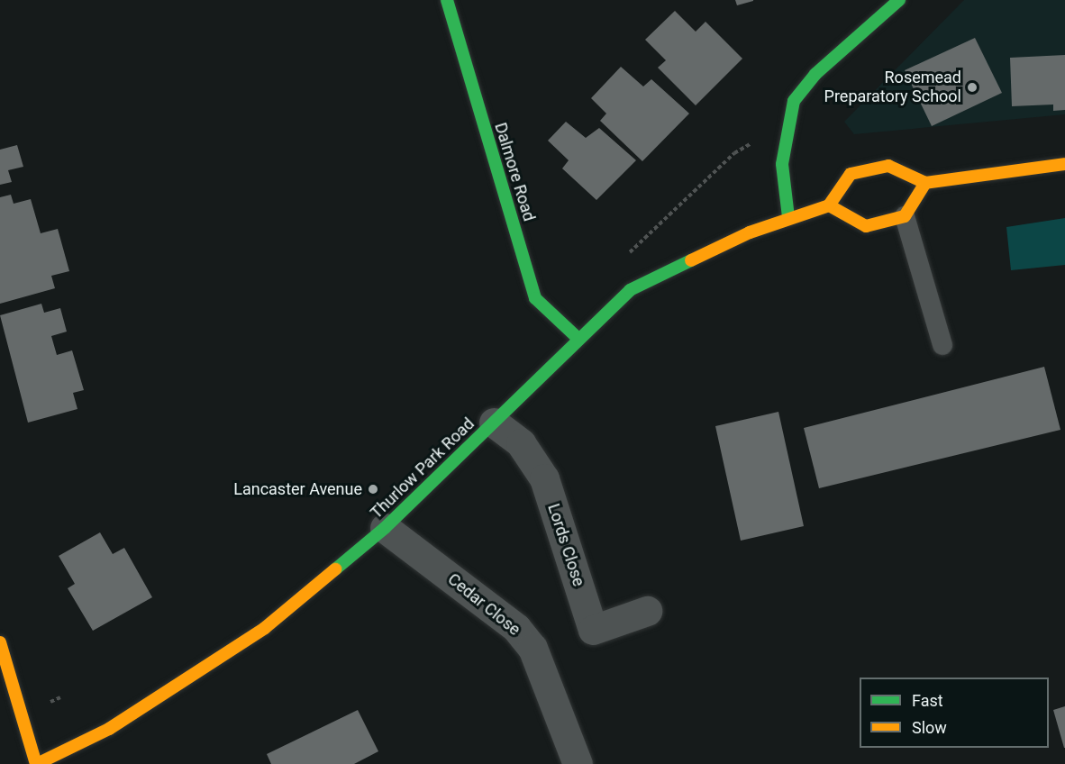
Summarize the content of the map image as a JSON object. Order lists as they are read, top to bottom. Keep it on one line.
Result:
{"streets":{"main road":["Dalmore Road","Thurlow Park Road"],"street":["Lords Close","Cedar Close"]},"crossings":[["Dalmore Road","Thurlow Park Road"],["Thurlow Park Road","Lords Close"],["Thurlow Park Road","Cedar Close"]],"places":["Rosemead Preparatory School","Lancaster Avenue"],"legend":["Fast","Slow"]}
